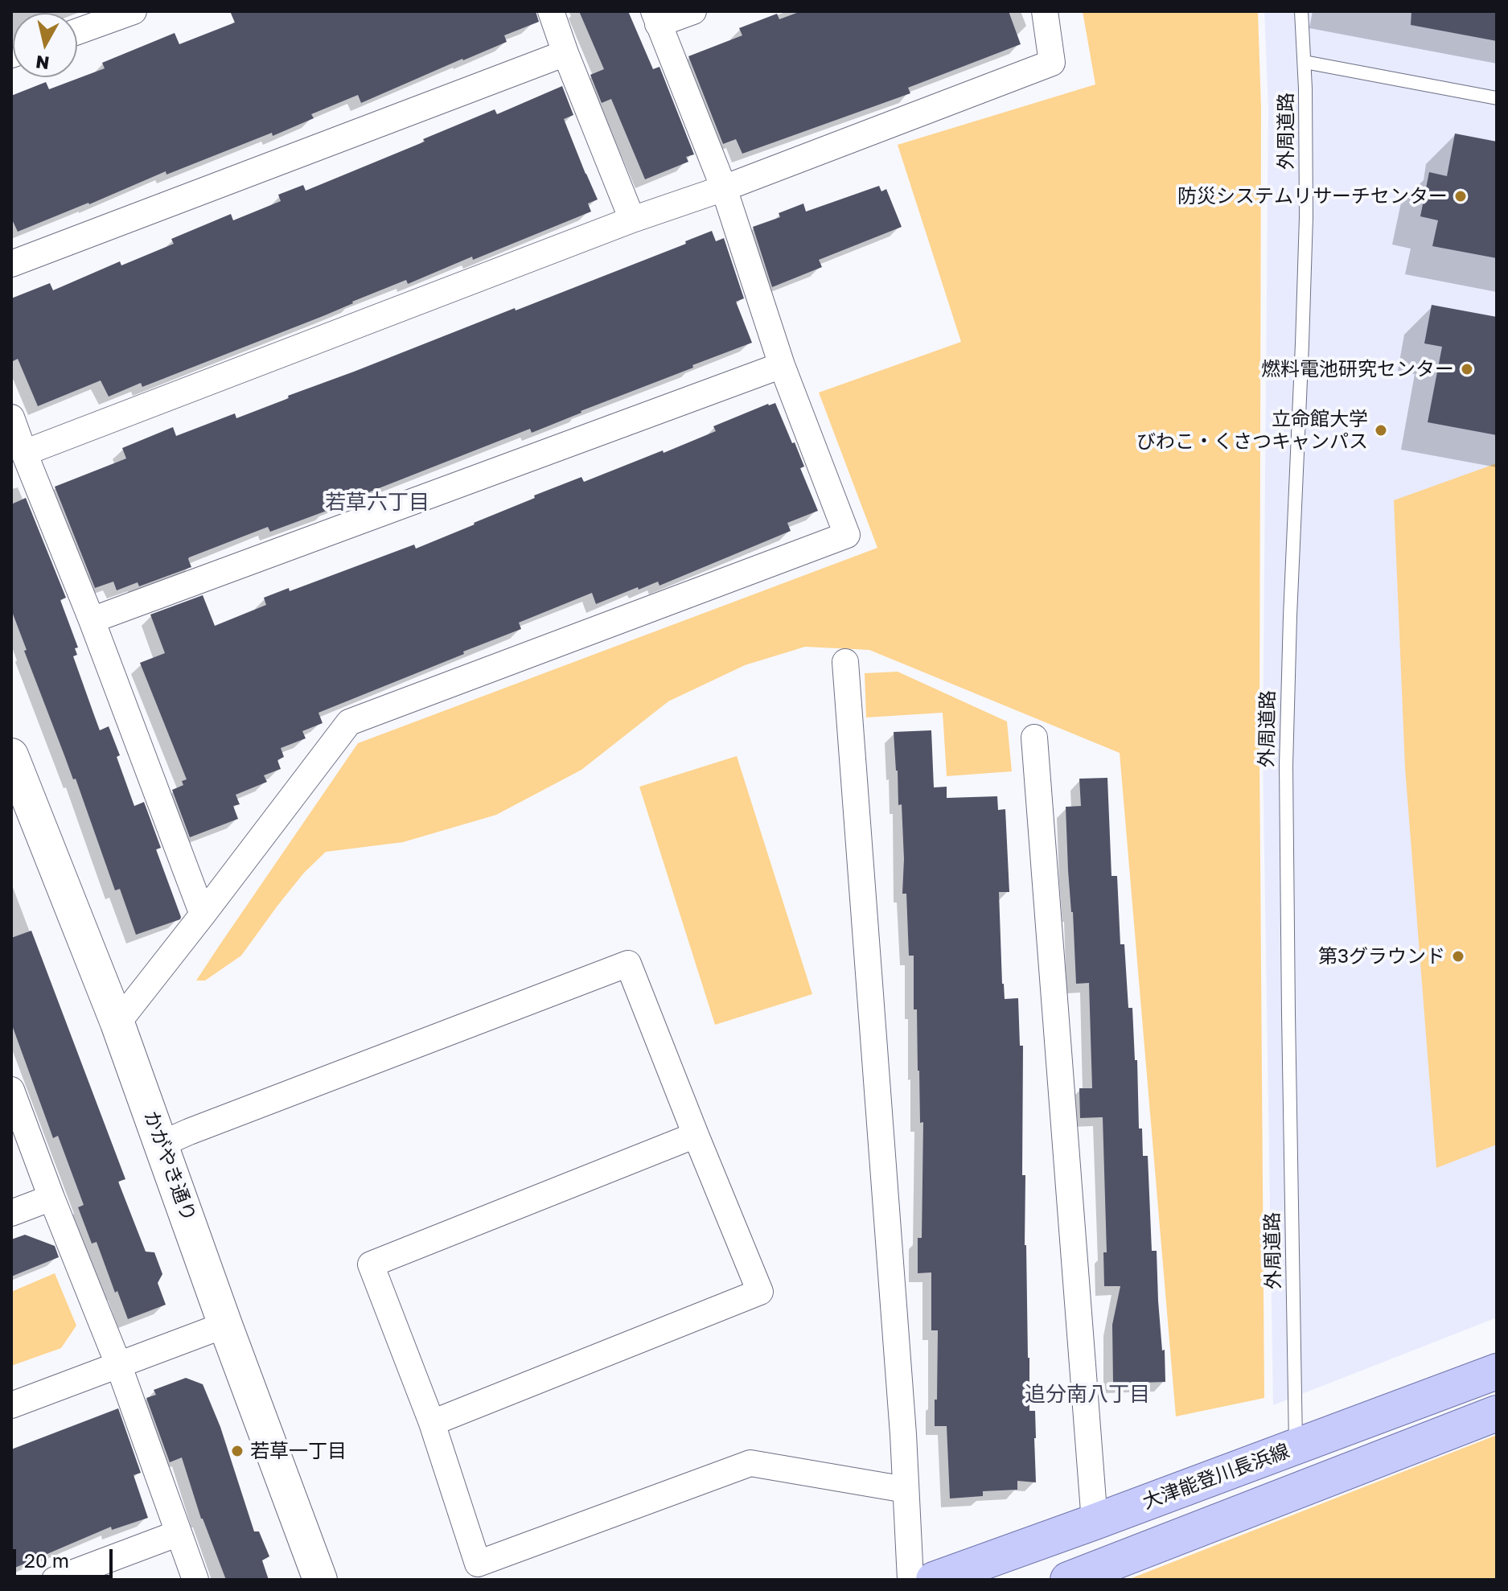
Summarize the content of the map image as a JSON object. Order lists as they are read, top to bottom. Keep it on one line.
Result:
{"streets":{"main road":["大津能登川長浜線"],"street":["かがやき通り"],"lane":["外周道路"]},"crossings":[["外周道路","大津能登川長浜線"]],"districts":["若草六丁目","追分南八丁目"],"places":["防災システムリサーチセンター","燃料電池研究センター","立命館大学 びわこ・くさつキャンパス","第3グラウンド","若草一丁目"],"scale_bar":"20 m","north":"bottom"}
